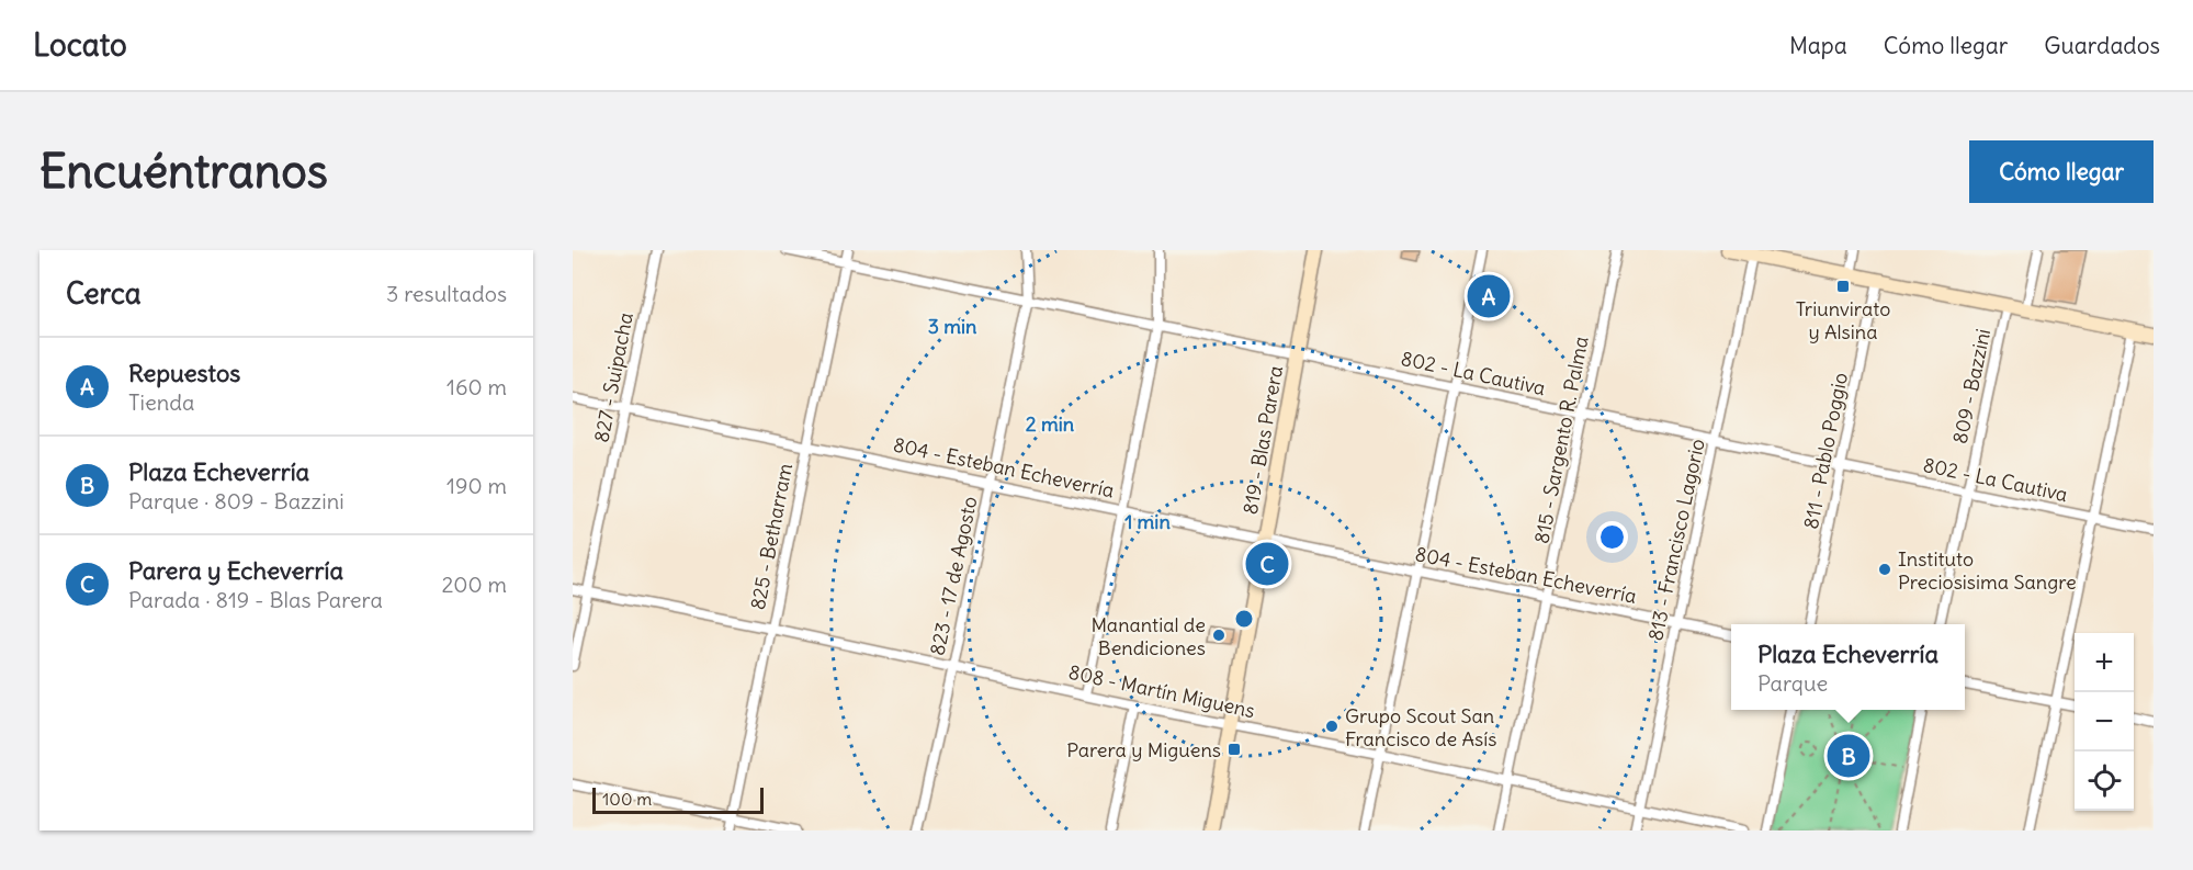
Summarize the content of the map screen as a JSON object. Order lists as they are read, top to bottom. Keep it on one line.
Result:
{"streets":{"street":["802 - La Cautiva","827 - Suipacha","809 - Bazzini","819 - Blas Parera","815 - Sargento R. Palma","811 - Pablo Poggio","804 - Esteban Echeverría","825 - Betharram","813 - Francisco Lagorio","823 - 17 de Agosto","808 - Martín Miguens"]},"crossings":[["802 - La Cautiva","809 - Bazzini"],["802 - La Cautiva","819 - Blas Parera"],["802 - La Cautiva","815 - Sargento R. Palma"],["802 - La Cautiva","811 - Pablo Poggio"],["802 - La Cautiva","825 - Betharram"],["802 - La Cautiva","813 - Francisco Lagorio"],["802 - La Cautiva","823 - 17 de Agosto"],["827 - Suipacha","804 - Esteban Echeverría"],["827 - Suipacha","808 - Martín Miguens"],["819 - Blas Parera","804 - Esteban Echeverría"],["819 - Blas Parera","808 - Martín Miguens"],["815 - Sargento R. Palma","804 - Esteban Echeverría"],["815 - Sargento R. Palma","808 - Martín Miguens"],["804 - Esteban Echeverría","825 - Betharram"],["804 - Esteban Echeverría","813 - Francisco Lagorio"],["804 - Esteban Echeverría","823 - 17 de Agosto"],["825 - Betharram","808 - Martín Miguens"],["813 - Francisco Lagorio","808 - Martín Miguens"],["823 - 17 de Agosto","808 - Martín Miguens"]],"places":{"transit":["Triunvirato y Alsina","Parera y Miguens"],"other":["Instituto Preciosisima Sangre","Manantial de Bendiciones","Grupo Scout San Francisco de Asís"]},"scale_bar":"100 m","page":{"header":"Locato","nav":["Mapa","Cómo llegar","Guardados"],"buttons":"Cómo llegar","title":"Encuéntranos","heading":["Cerca","3 resultados"],"pins":["A","C","B"],"list":[{"mark":"A","name":"Repuestos","note":"Tienda","value":"160 m"},{"mark":"B","name":"Plaza Echeverría","note":"Parque · 809 - Bazzini","value":"190 m"},{"mark":"C","name":"Parera y Echeverría","note":"Parada · 819 - Blas Parera","value":"200 m"}],"popup":["Plaza Echeverría","Parque"],"map_buttons":["+","−"],"scale":"100 m"},"rings":["3 min","2 min","1 min"]}
